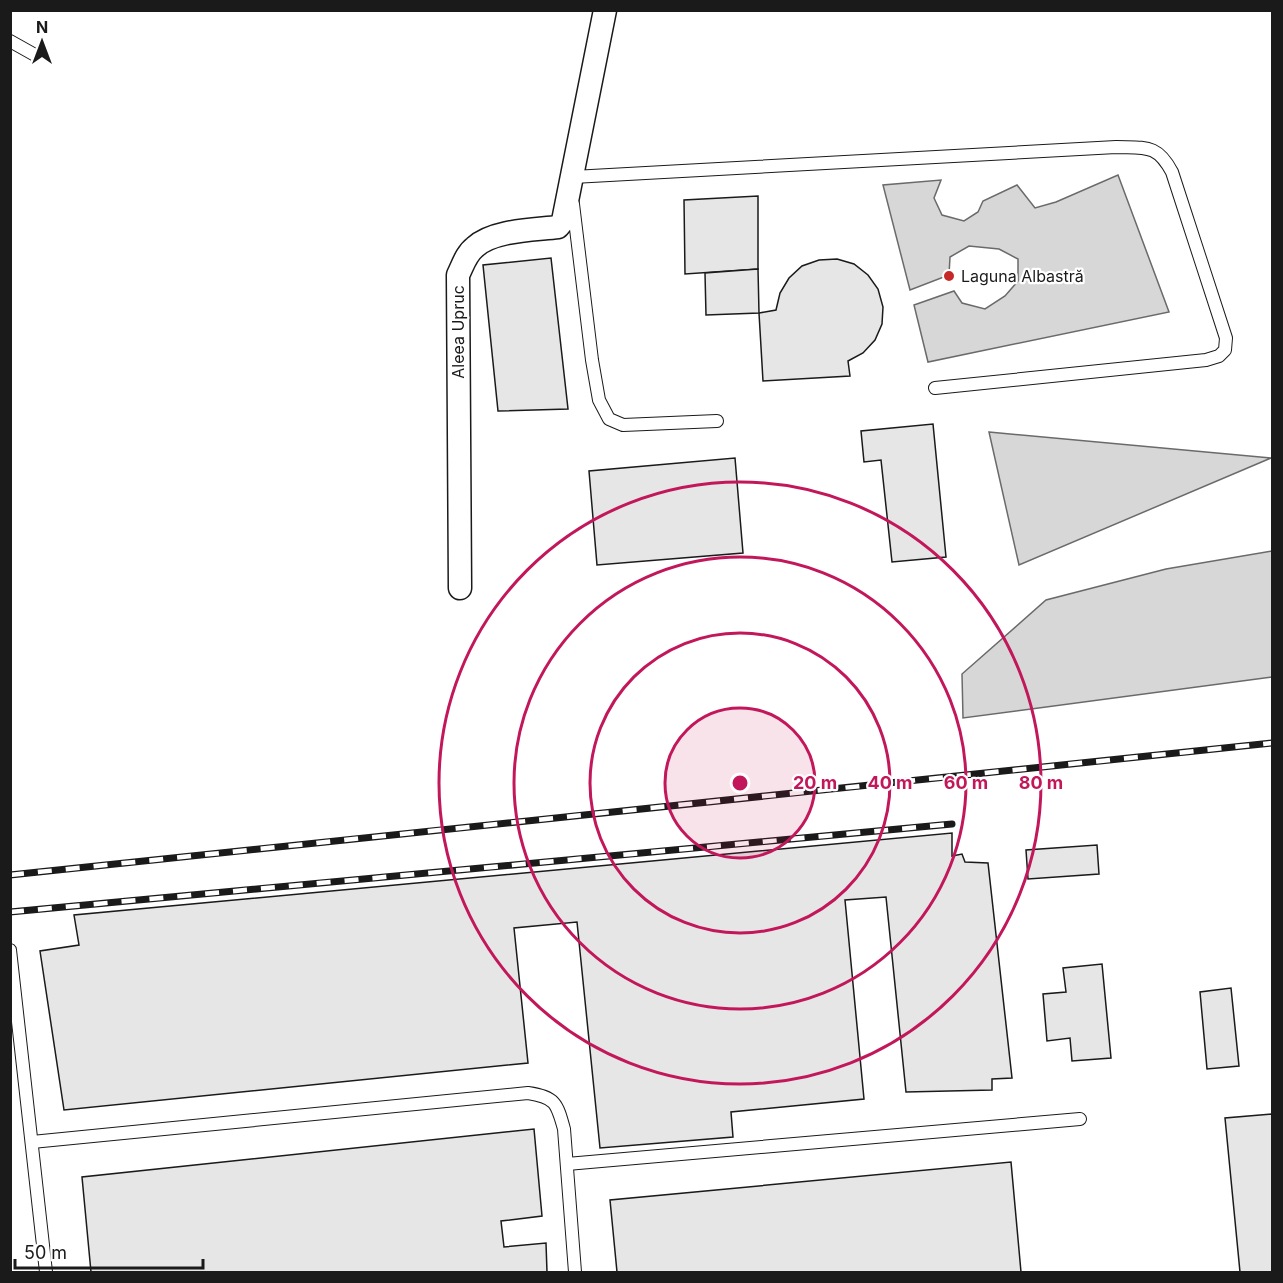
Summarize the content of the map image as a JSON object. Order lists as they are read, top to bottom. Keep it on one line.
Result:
{"streets":{"street":["Aleea Upruc"]},"places":["Laguna Albastră"],"scale_bar":"50 m","north":"top","rings":["20 m","40 m","60 m","80 m"]}
